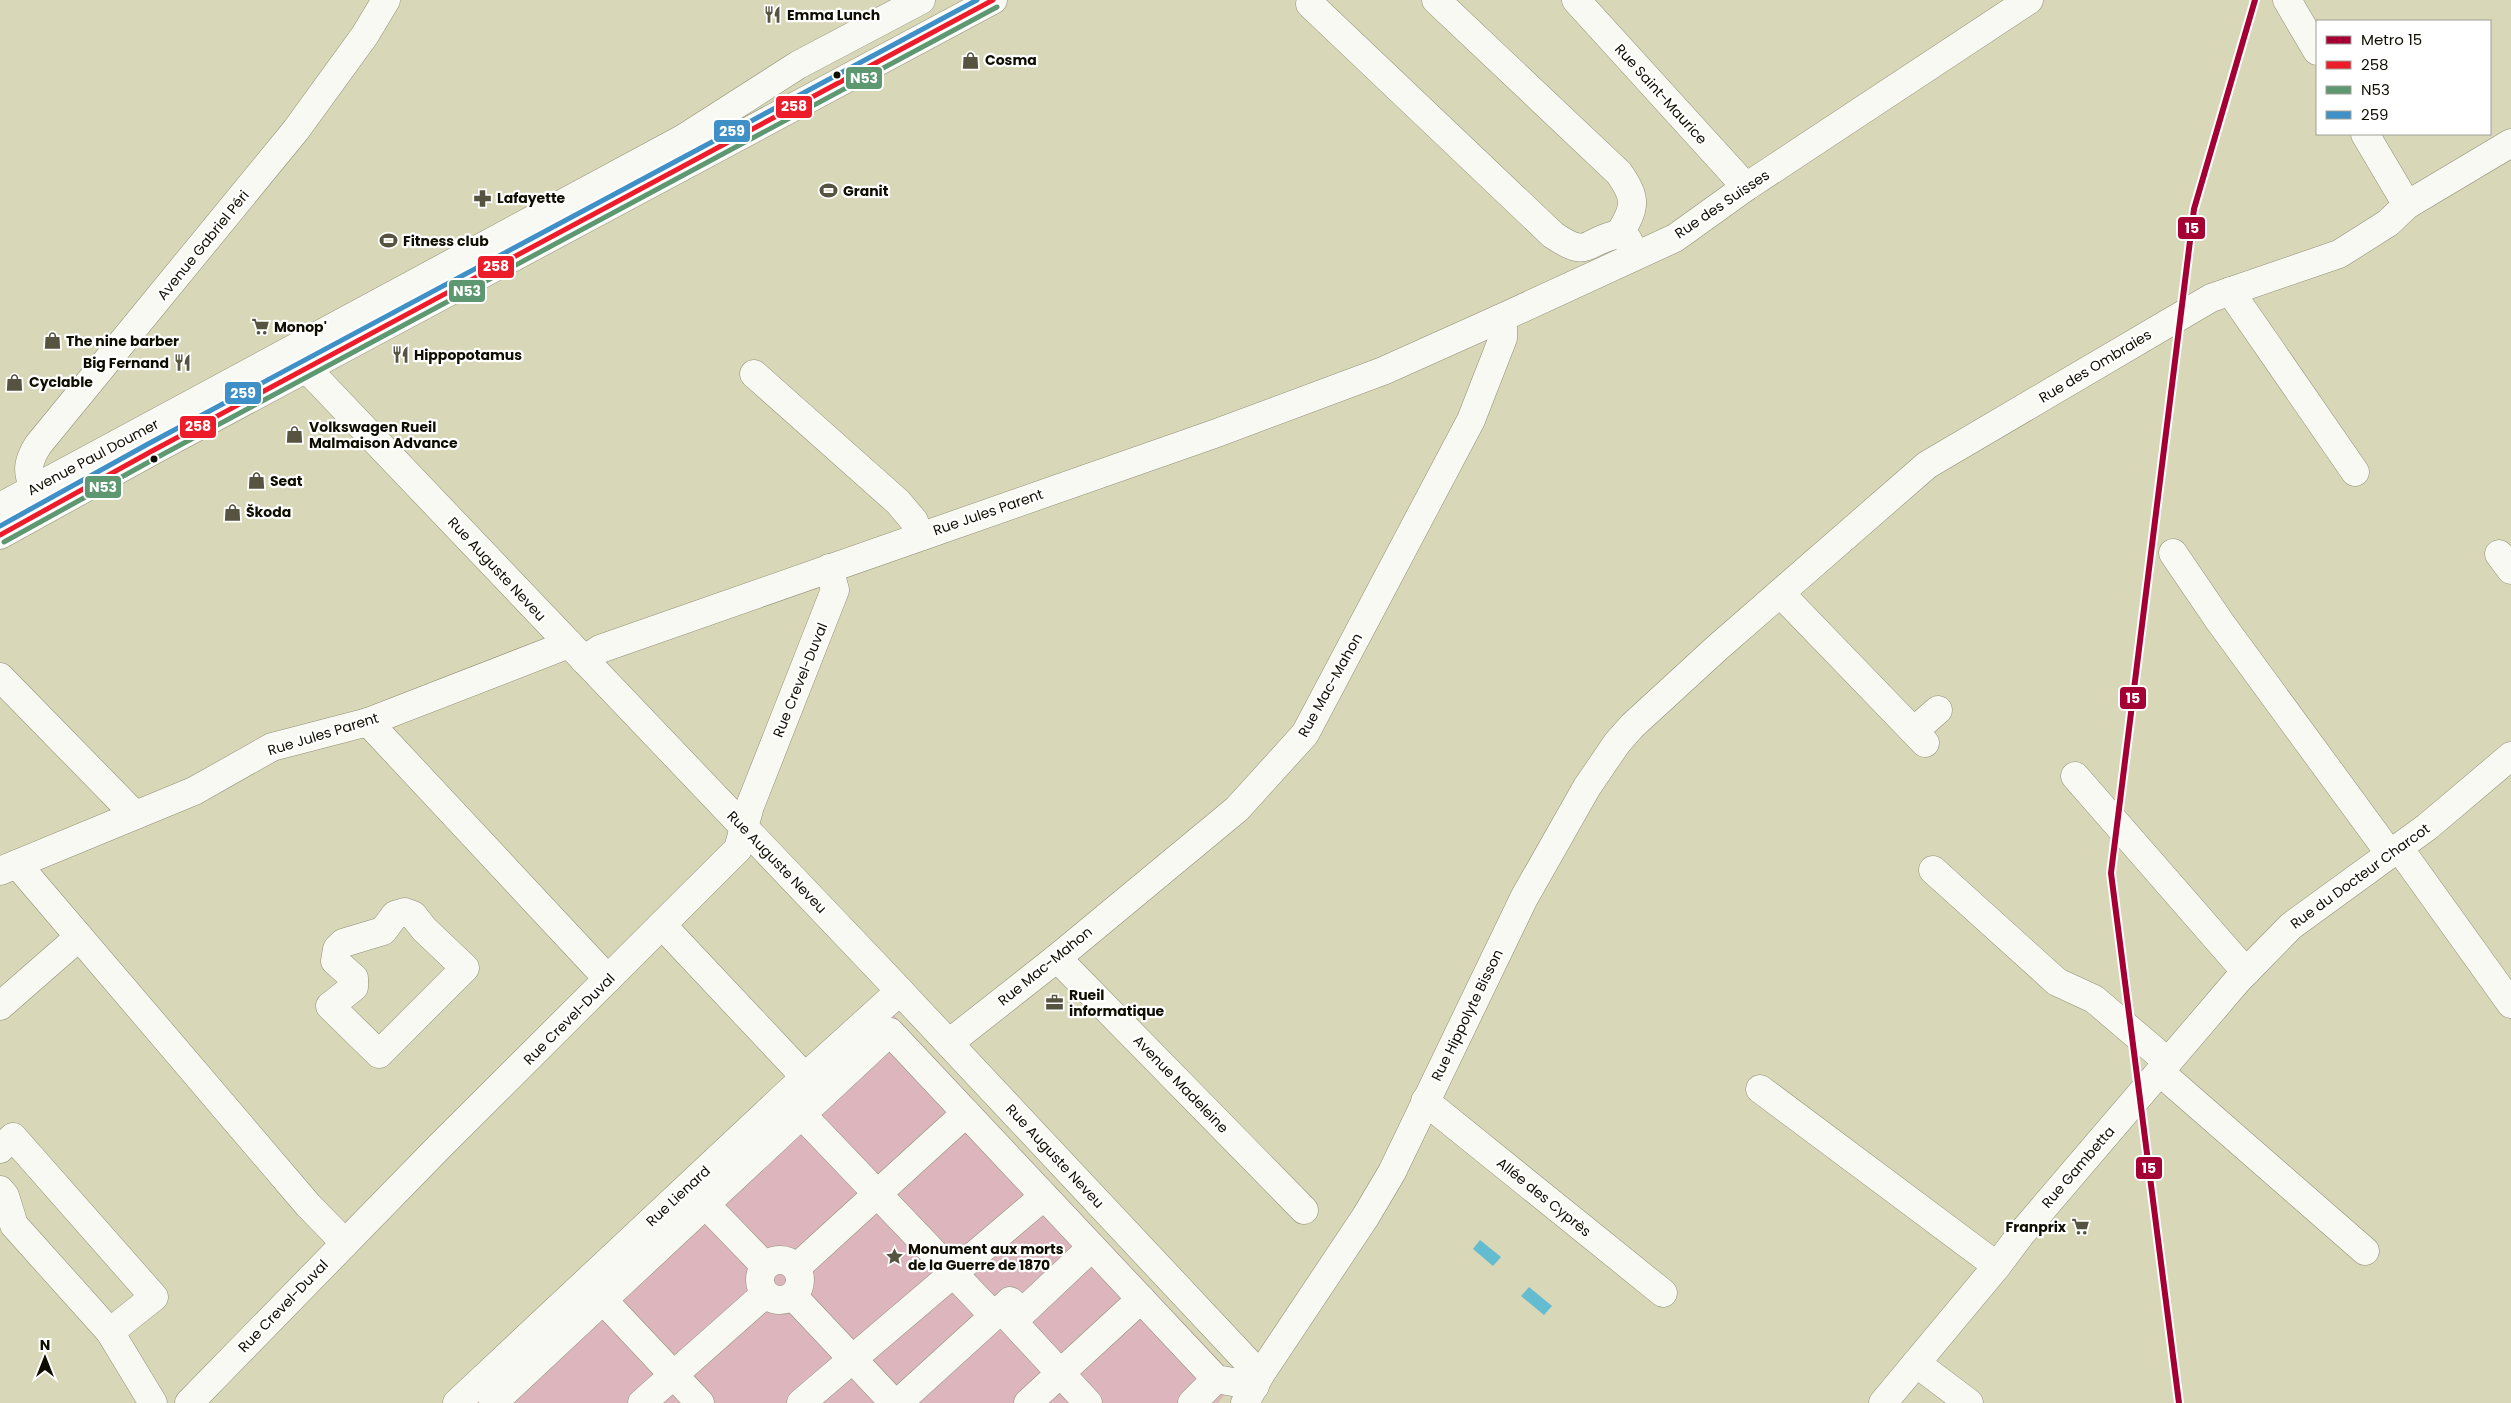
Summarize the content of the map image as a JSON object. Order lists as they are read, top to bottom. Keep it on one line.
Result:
{"streets":{"street":["Rue Saint-Maurice","Rue des Suisses","Avenue Gabriel Péri","Rue des Ombraies","Avenue Paul Doumer","Rue Jules Parent","Rue Auguste Neveu","Rue Crevel-Duval","Rue Mac-Mahon","Rue du Docteur Charcot","Rue Hippolyte Bisson","Avenue Madeleine","Rue Gambetta","Rue Lienard","Allée des Cyprès"]},"crossings":[["Rue Saint-Maurice","Rue des Suisses"],["Rue des Suisses","Rue Jules Parent"],["Rue des Suisses","Rue Mac-Mahon"],["Avenue Gabriel Péri","Avenue Paul Doumer"],["Rue des Ombraies","Rue Hippolyte Bisson"],["Avenue Paul Doumer","Rue Auguste Neveu"],["Rue Jules Parent","Rue Auguste Neveu"],["Rue Jules Parent","Rue Crevel-Duval"],["Rue Auguste Neveu","Rue Crevel-Duval"],["Rue Auguste Neveu","Rue Mac-Mahon"],["Rue Auguste Neveu","Rue Hippolyte Bisson"],["Rue Auguste Neveu","Rue Lienard"],["Rue Mac-Mahon","Avenue Madeleine"],["Rue du Docteur Charcot","Rue Gambetta"],["Rue Hippolyte Bisson","Allée des Cyprès"]],"places":{"restaurant":["Emma Lunch","Hippopotamus","Big Fernand"],"shop":["Cosma","The nine barber","Cyclable","Volkswagen Rueil Malmaison Advance","Seat","Škoda"],"sports":["Granit","Fitness club"],"pharmacy":["Lafayette"],"supermarket":["Monop'","Franprix"],"office":["Rueil informatique"],"place":["Monument aux morts de la Guerre de 1870"]},"lines":["metro line 15","transit line 258","transit line 259","transit line N53"],"legend":["Metro 15","258","N53","259"],"north":"top"}
